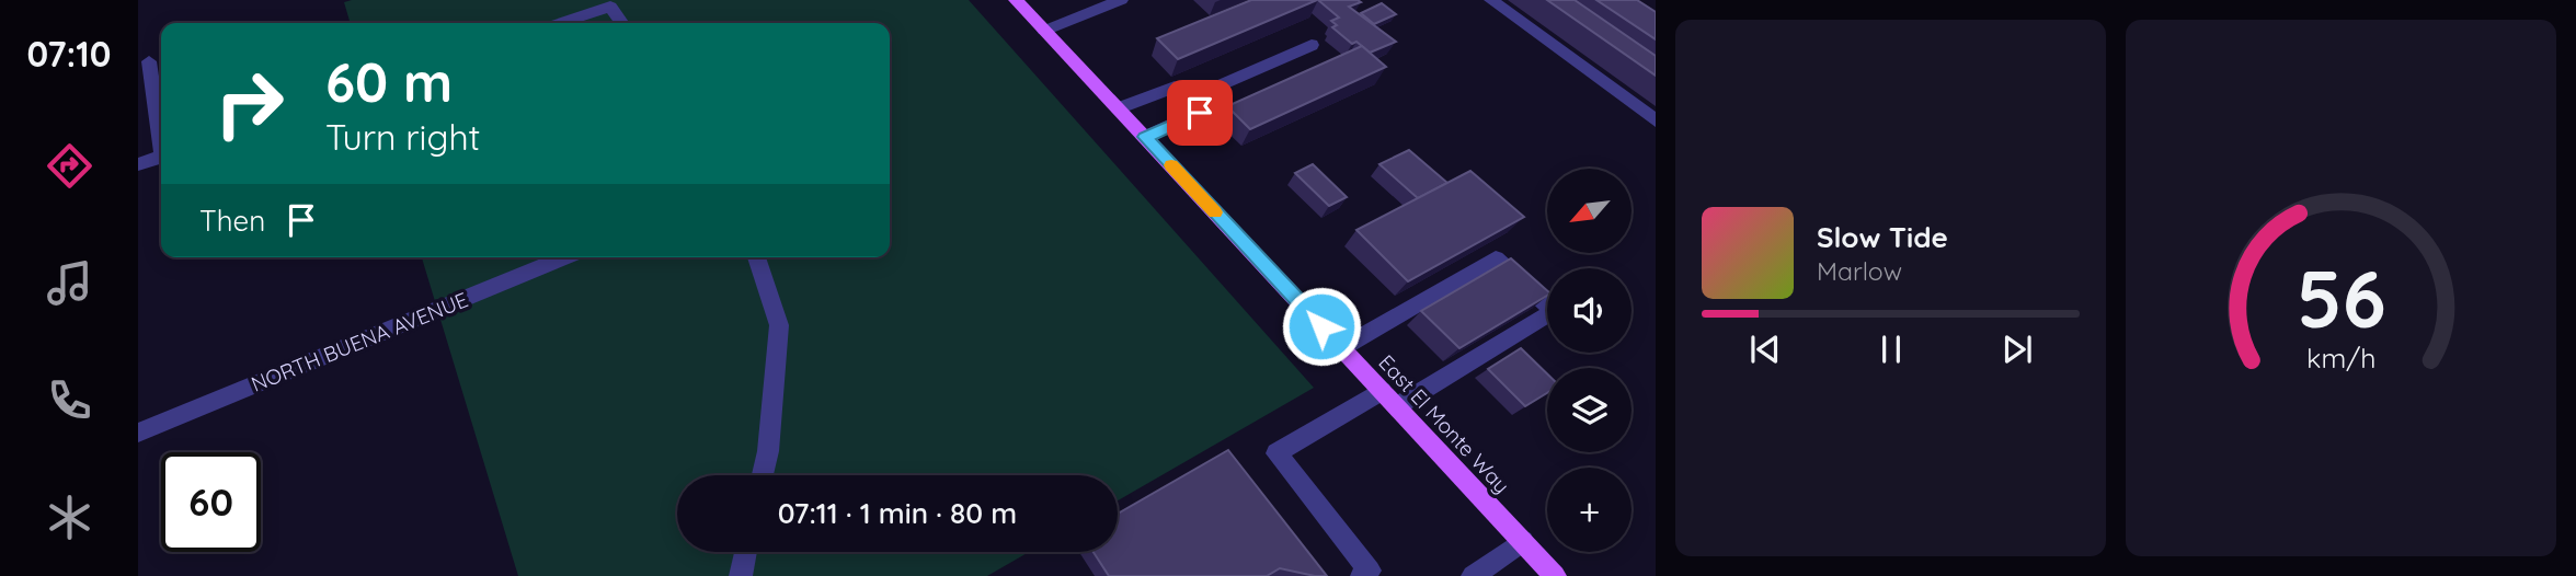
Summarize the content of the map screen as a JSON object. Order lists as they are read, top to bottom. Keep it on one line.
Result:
{"streets":{"main road":["East El Monte Way"],"street":["NORTH BUENA AVENUE"]},"north":"bottom left","page":{"tabs":"07:10","turn":["60 m","Turn right"],"map_buttons":"+","then":"Then","song":["Slow Tide","Marlow"],"limit":"60","trip":"07:11 · 1 min · 80 m","gauge":["56","km/h"]}}
